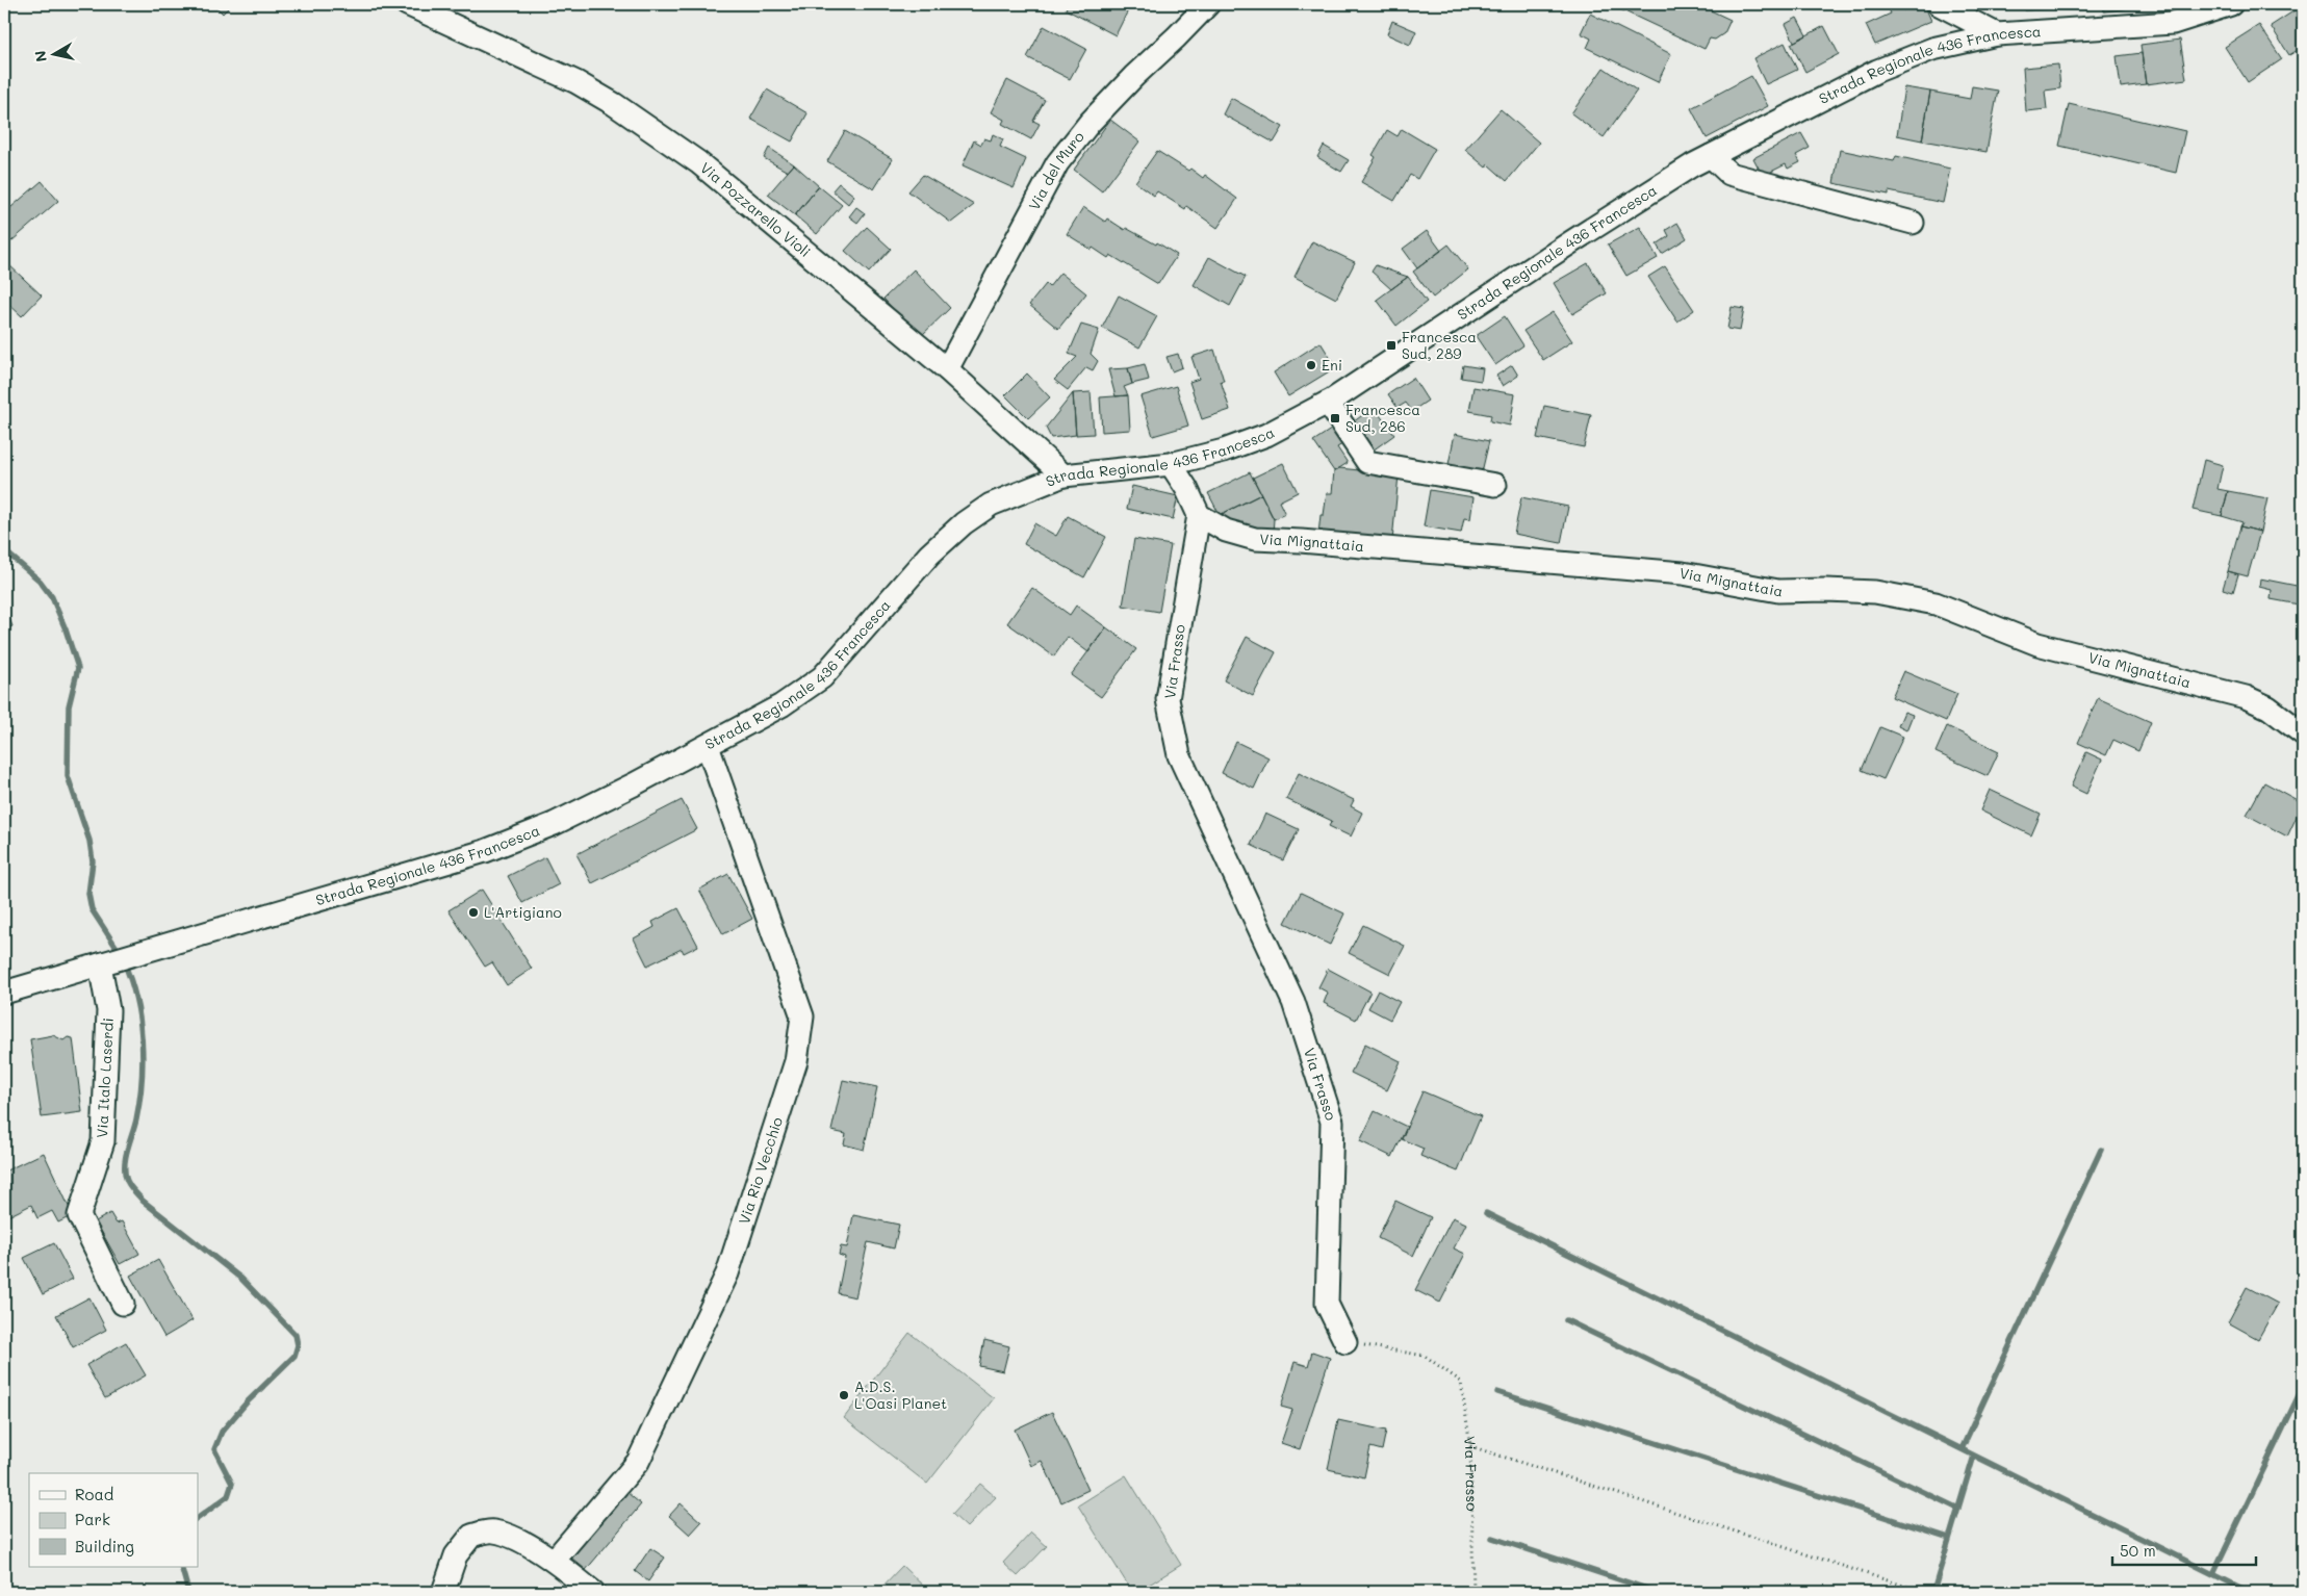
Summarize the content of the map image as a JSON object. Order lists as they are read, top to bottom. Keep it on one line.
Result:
{"streets":{"street":["Strada Regionale 436 Francesca","Via del Muro","Via Pozzarello Violi","Via Mignattaia","Via Frasso","Via Italo Laserdi","Via Rio Vecchio"]},"crossings":[["Strada Regionale 436 Francesca","Via Pozzarello Violi"],["Strada Regionale 436 Francesca","Via Italo Laserdi"],["Strada Regionale 436 Francesca","Via Rio Vecchio"],["Via del Muro","Via Pozzarello Violi"],["Via Mignattaia","Via Frasso"]],"places":{"transit":["Francesca Sud, 289","Francesca Sud, 286"],"other":["Eni","L'Artigiano","A.D.S. L'Oasi Planet"]},"legend":["Road","Park","Building"],"scale_bar":"50 m","north":"left"}
